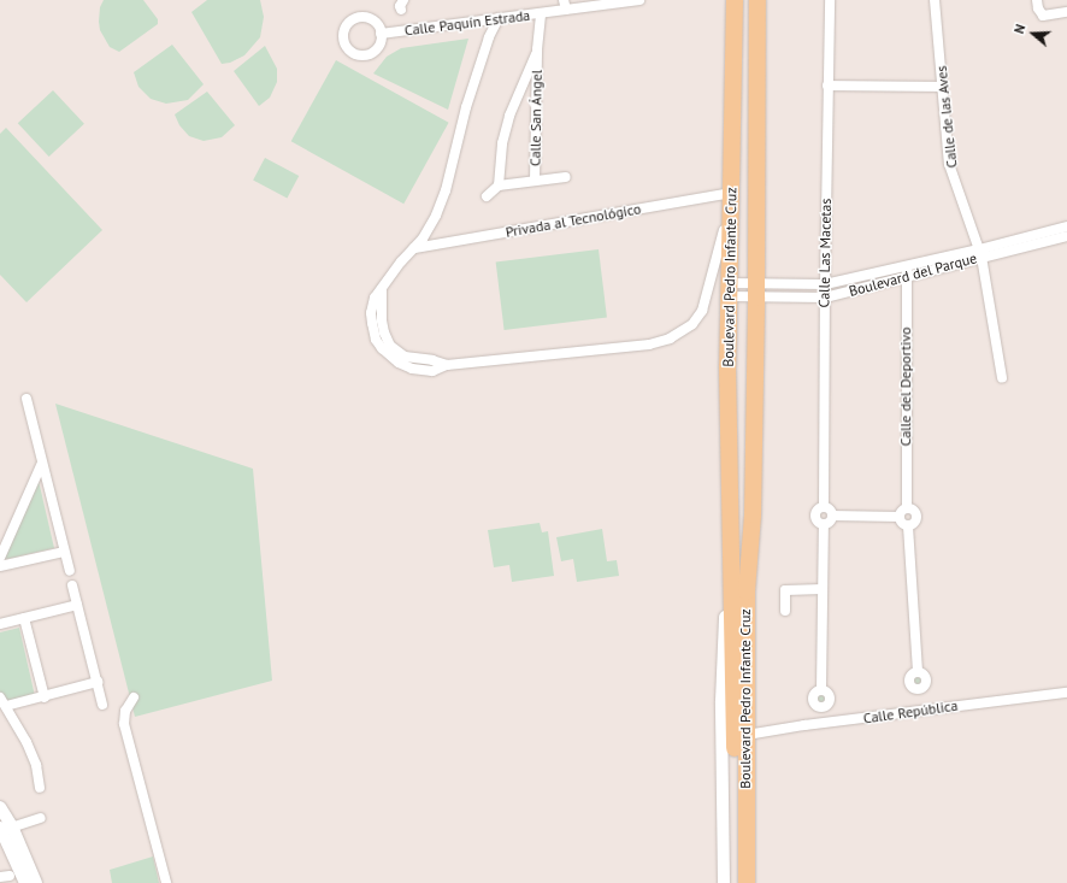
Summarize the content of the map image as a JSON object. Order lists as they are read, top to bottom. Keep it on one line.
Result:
{"streets":{"highway":["Boulevard Pedro Infante Cruz"],"street":["Calle Paquín Estrada","Calle de las Aves","Calle San Ángel","Privada al Tecnológico","Calle Las Macetas","Boulevard del Parque","Calle del Deportivo","Calle República"]},"crossings":[["Calle Paquín Estrada","Calle San Ángel"],["Calle de las Aves","Boulevard del Parque"],["Privada al Tecnológico","Boulevard Pedro Infante Cruz"],["Calle Las Macetas","Boulevard del Parque"],["Boulevard del Parque","Boulevard Pedro Infante Cruz"],["Boulevard del Parque","Calle del Deportivo"],["Boulevard Pedro Infante Cruz","Calle República"]],"north":"left"}
